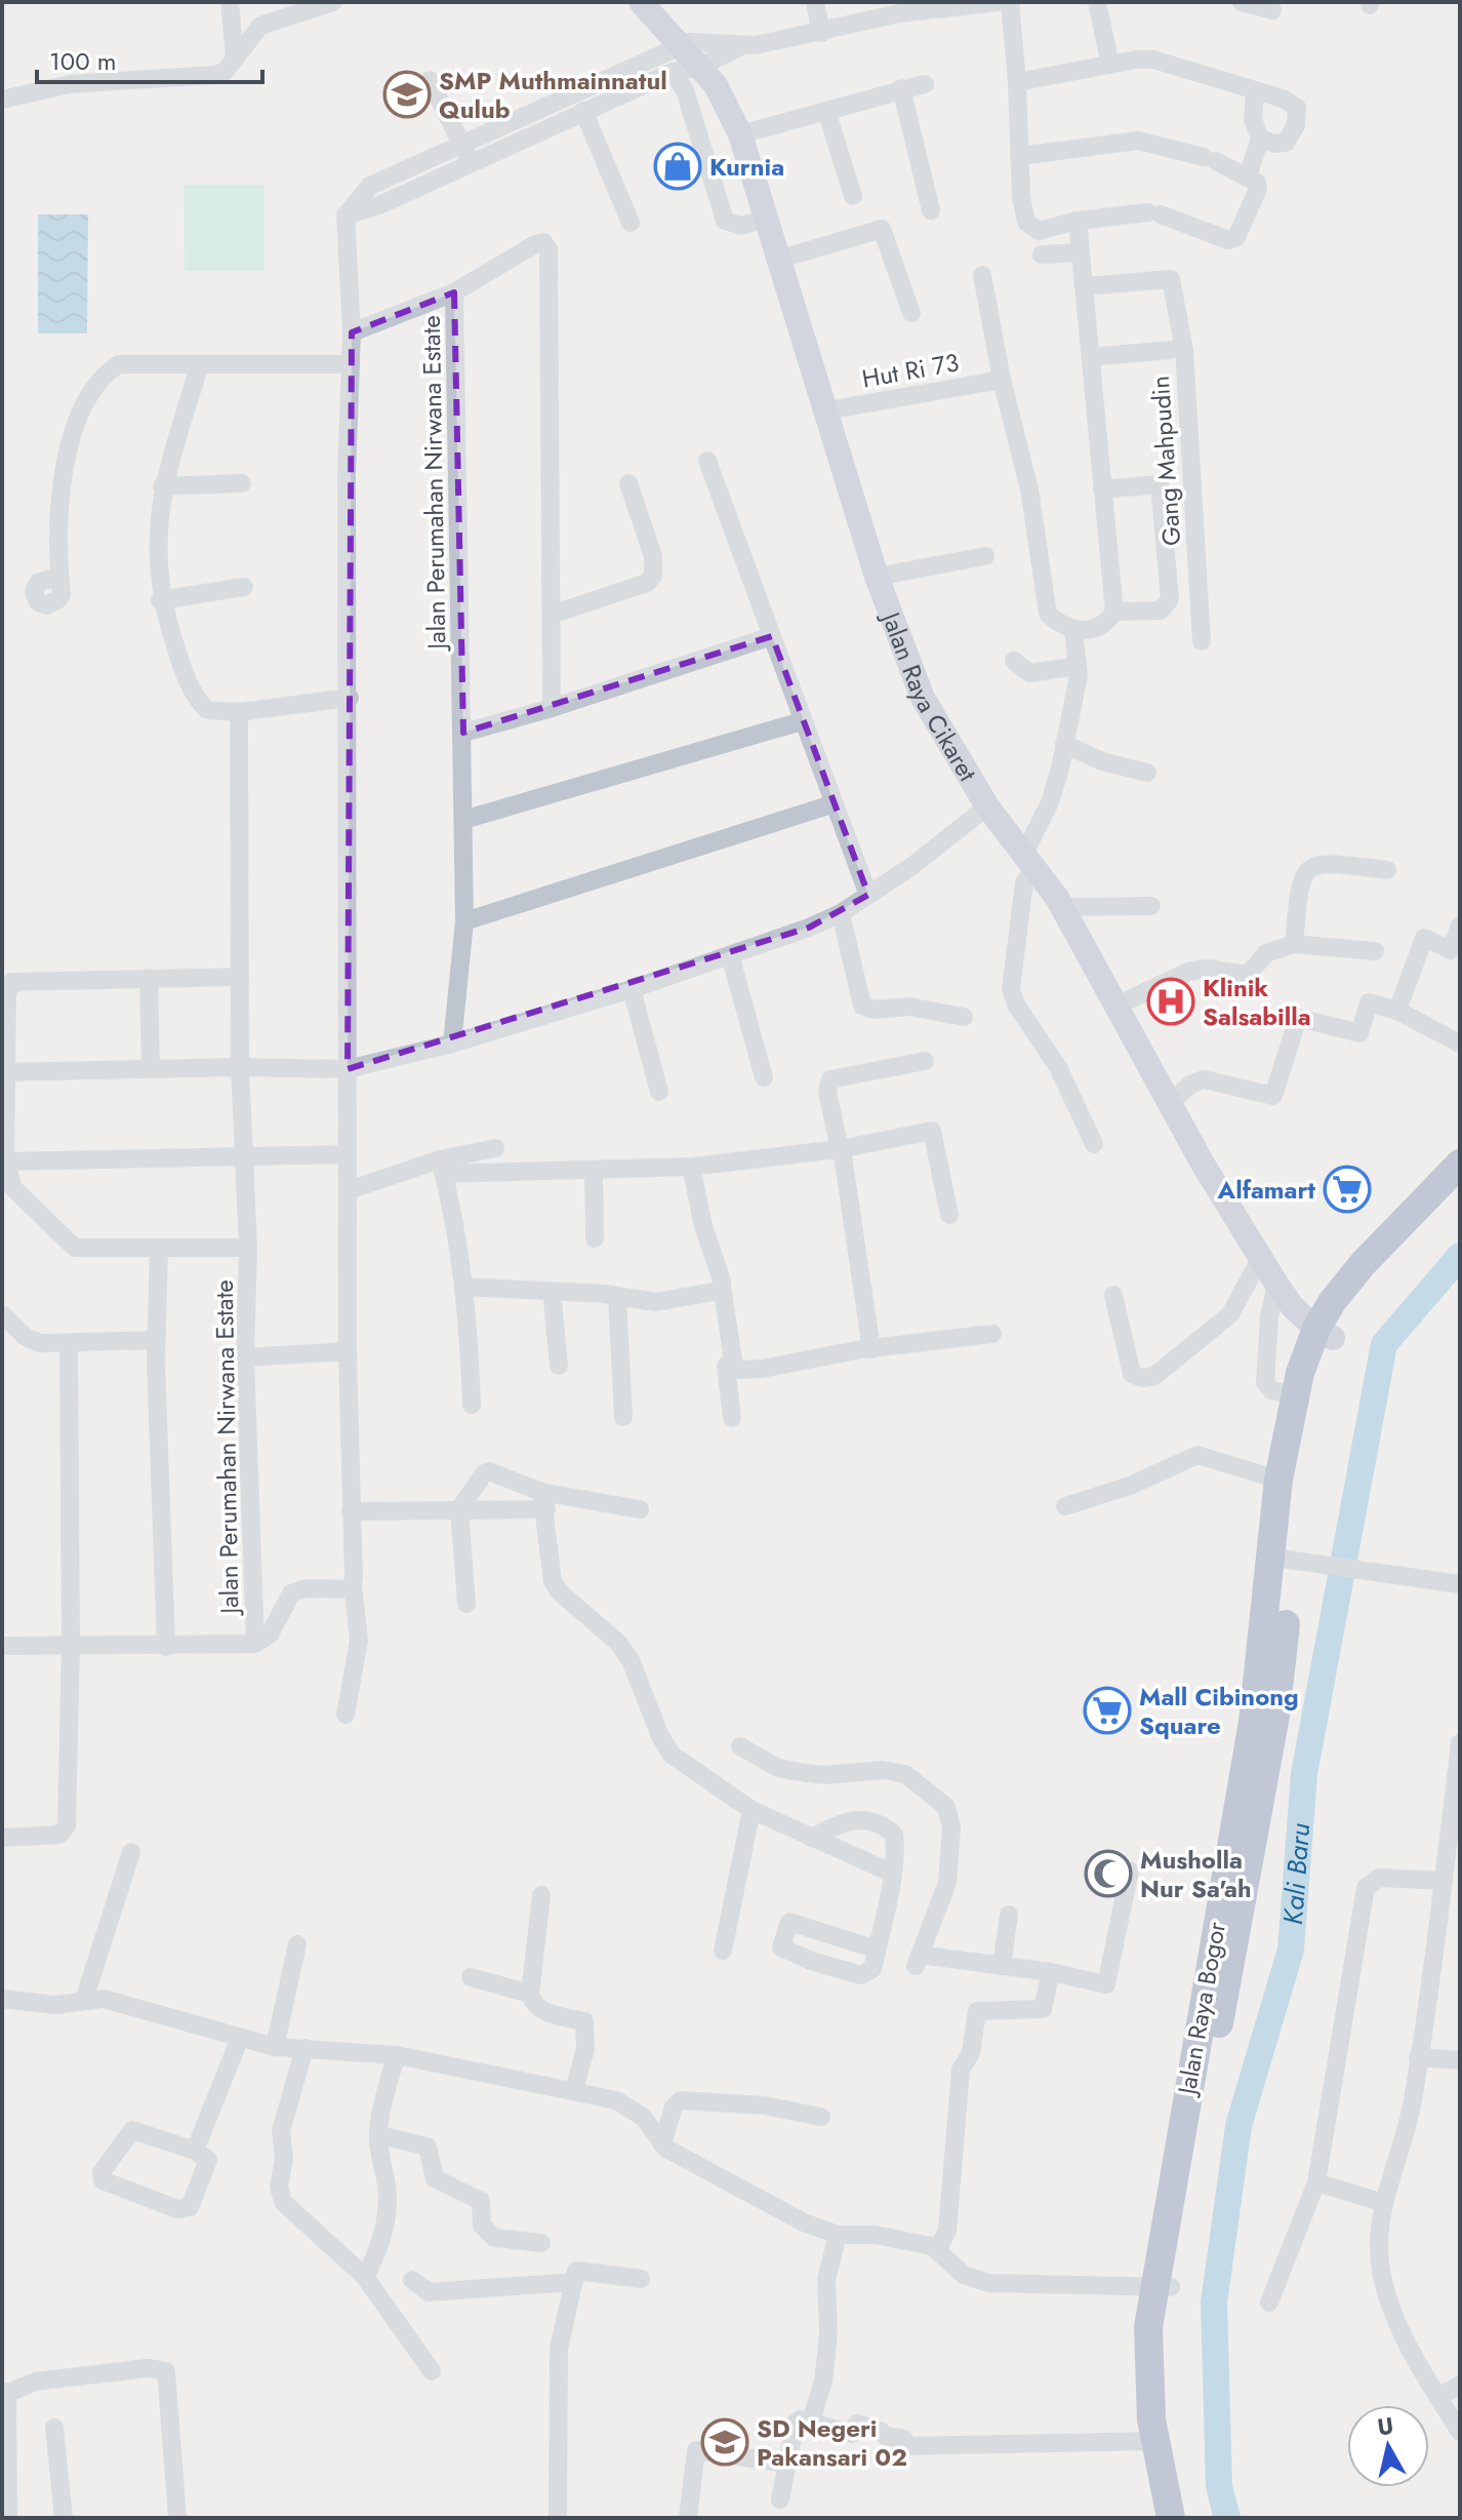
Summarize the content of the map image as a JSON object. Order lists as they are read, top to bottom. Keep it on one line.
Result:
{"streets":{"highway":["Jalan Raya Bogor"],"main road":["Jalan Raya Cikaret"],"street":["Hut Ri 73","Gang Mahpudin","Jalan Perumahan Nirwana Estate"]},"crossings":[["Hut Ri 73","Jalan Raya Cikaret"],["Jalan Raya Cikaret","Jalan Raya Bogor"]],"water":["Kali Baru"],"places":{"school or university":["SMP Muthmainnatul Qulub","SD Negeri Pakansari 02"],"shop":["Kurnia"],"hospital":["Klinik Salsabilla"],"supermarket":["Alfamart","Mall Cibinong Square"],"mosque":["Musholla Nur Sa'ah"]},"scale_bar":"100 m","north":"top"}
